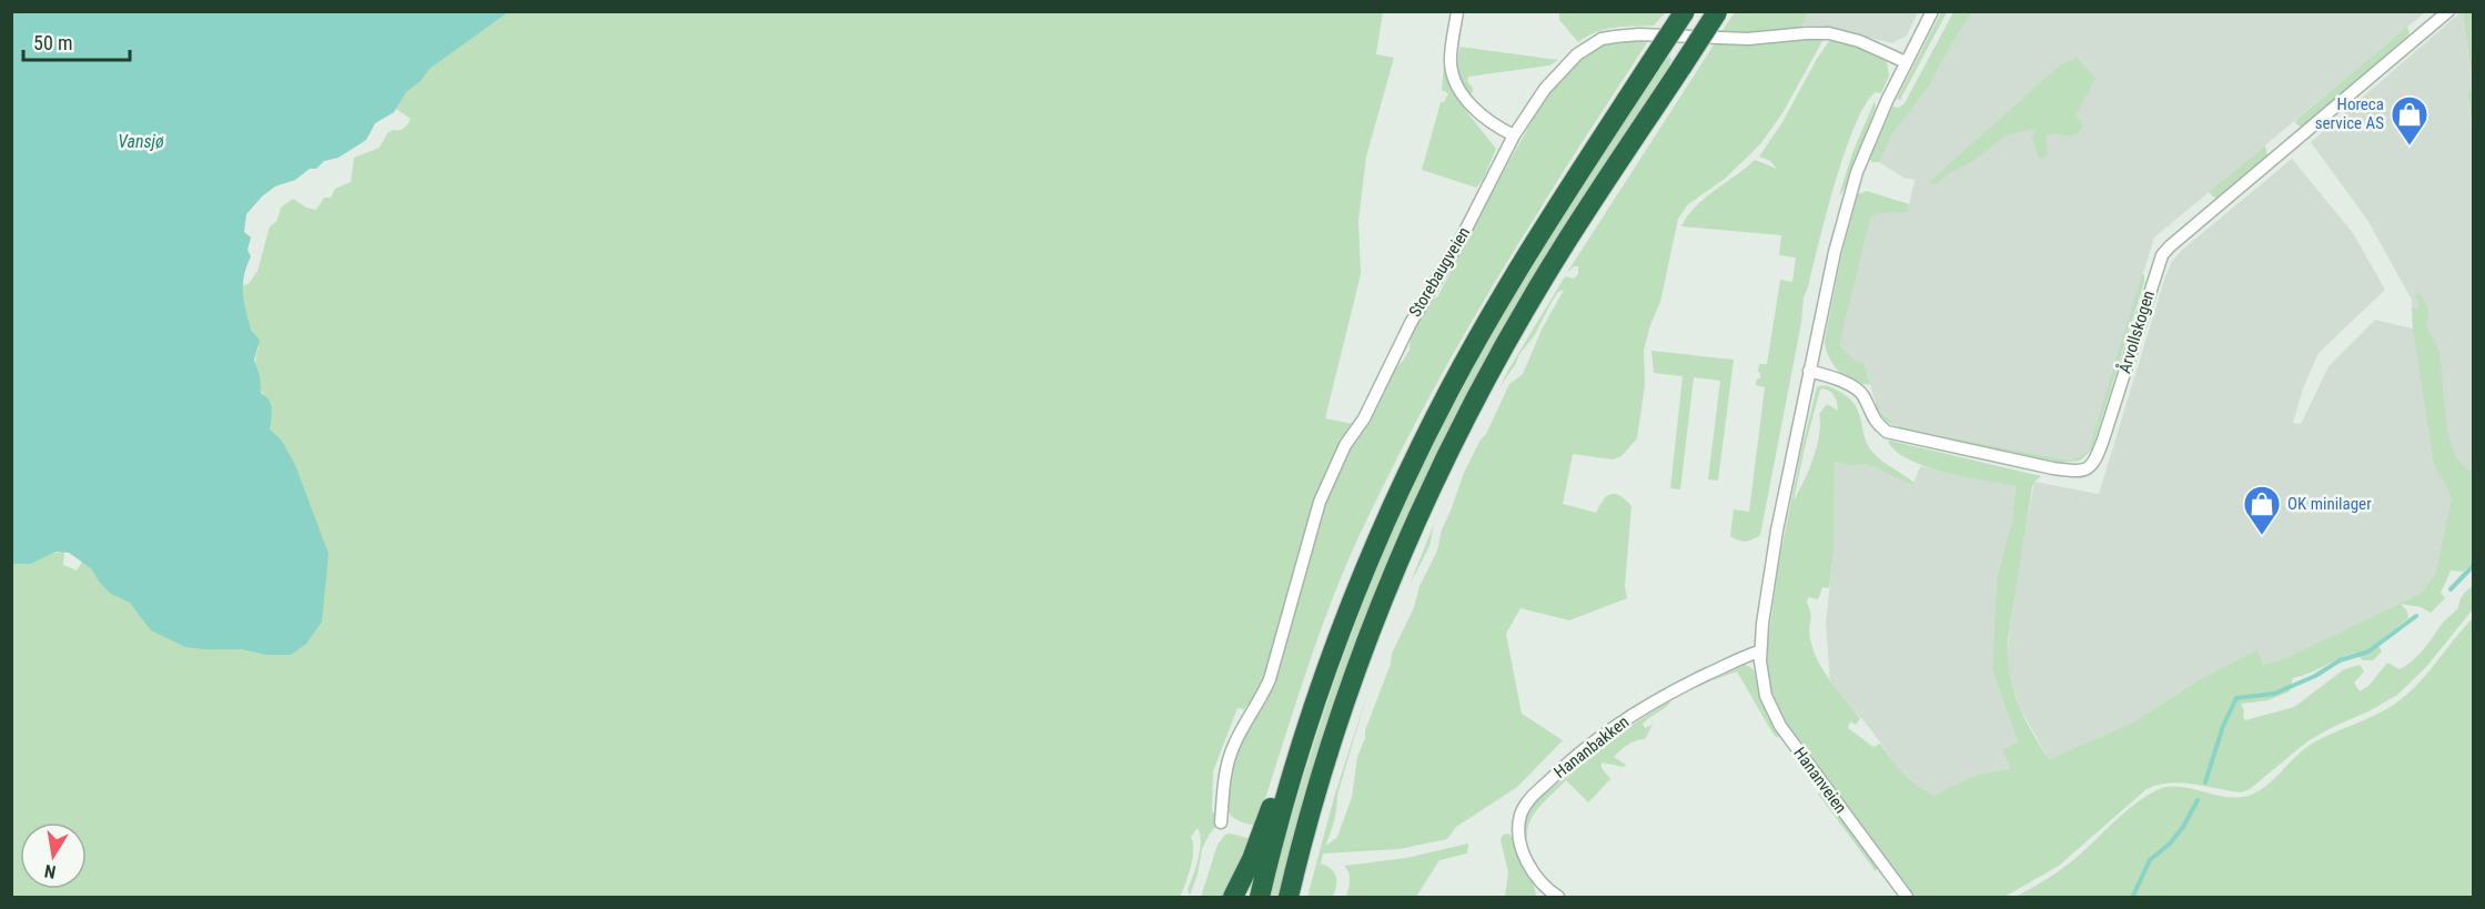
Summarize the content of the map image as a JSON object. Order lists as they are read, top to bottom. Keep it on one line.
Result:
{"streets":{"street":["Storebaugveien","Årvollskogen","Hananbakken","Hananveien"]},"crossings":[["Hananbakken","Hananveien"]],"water":["Vansjø"],"places":{"shop":["Horeca service AS","OK minilager"]},"scale_bar":"50 m","north":"bottom"}
